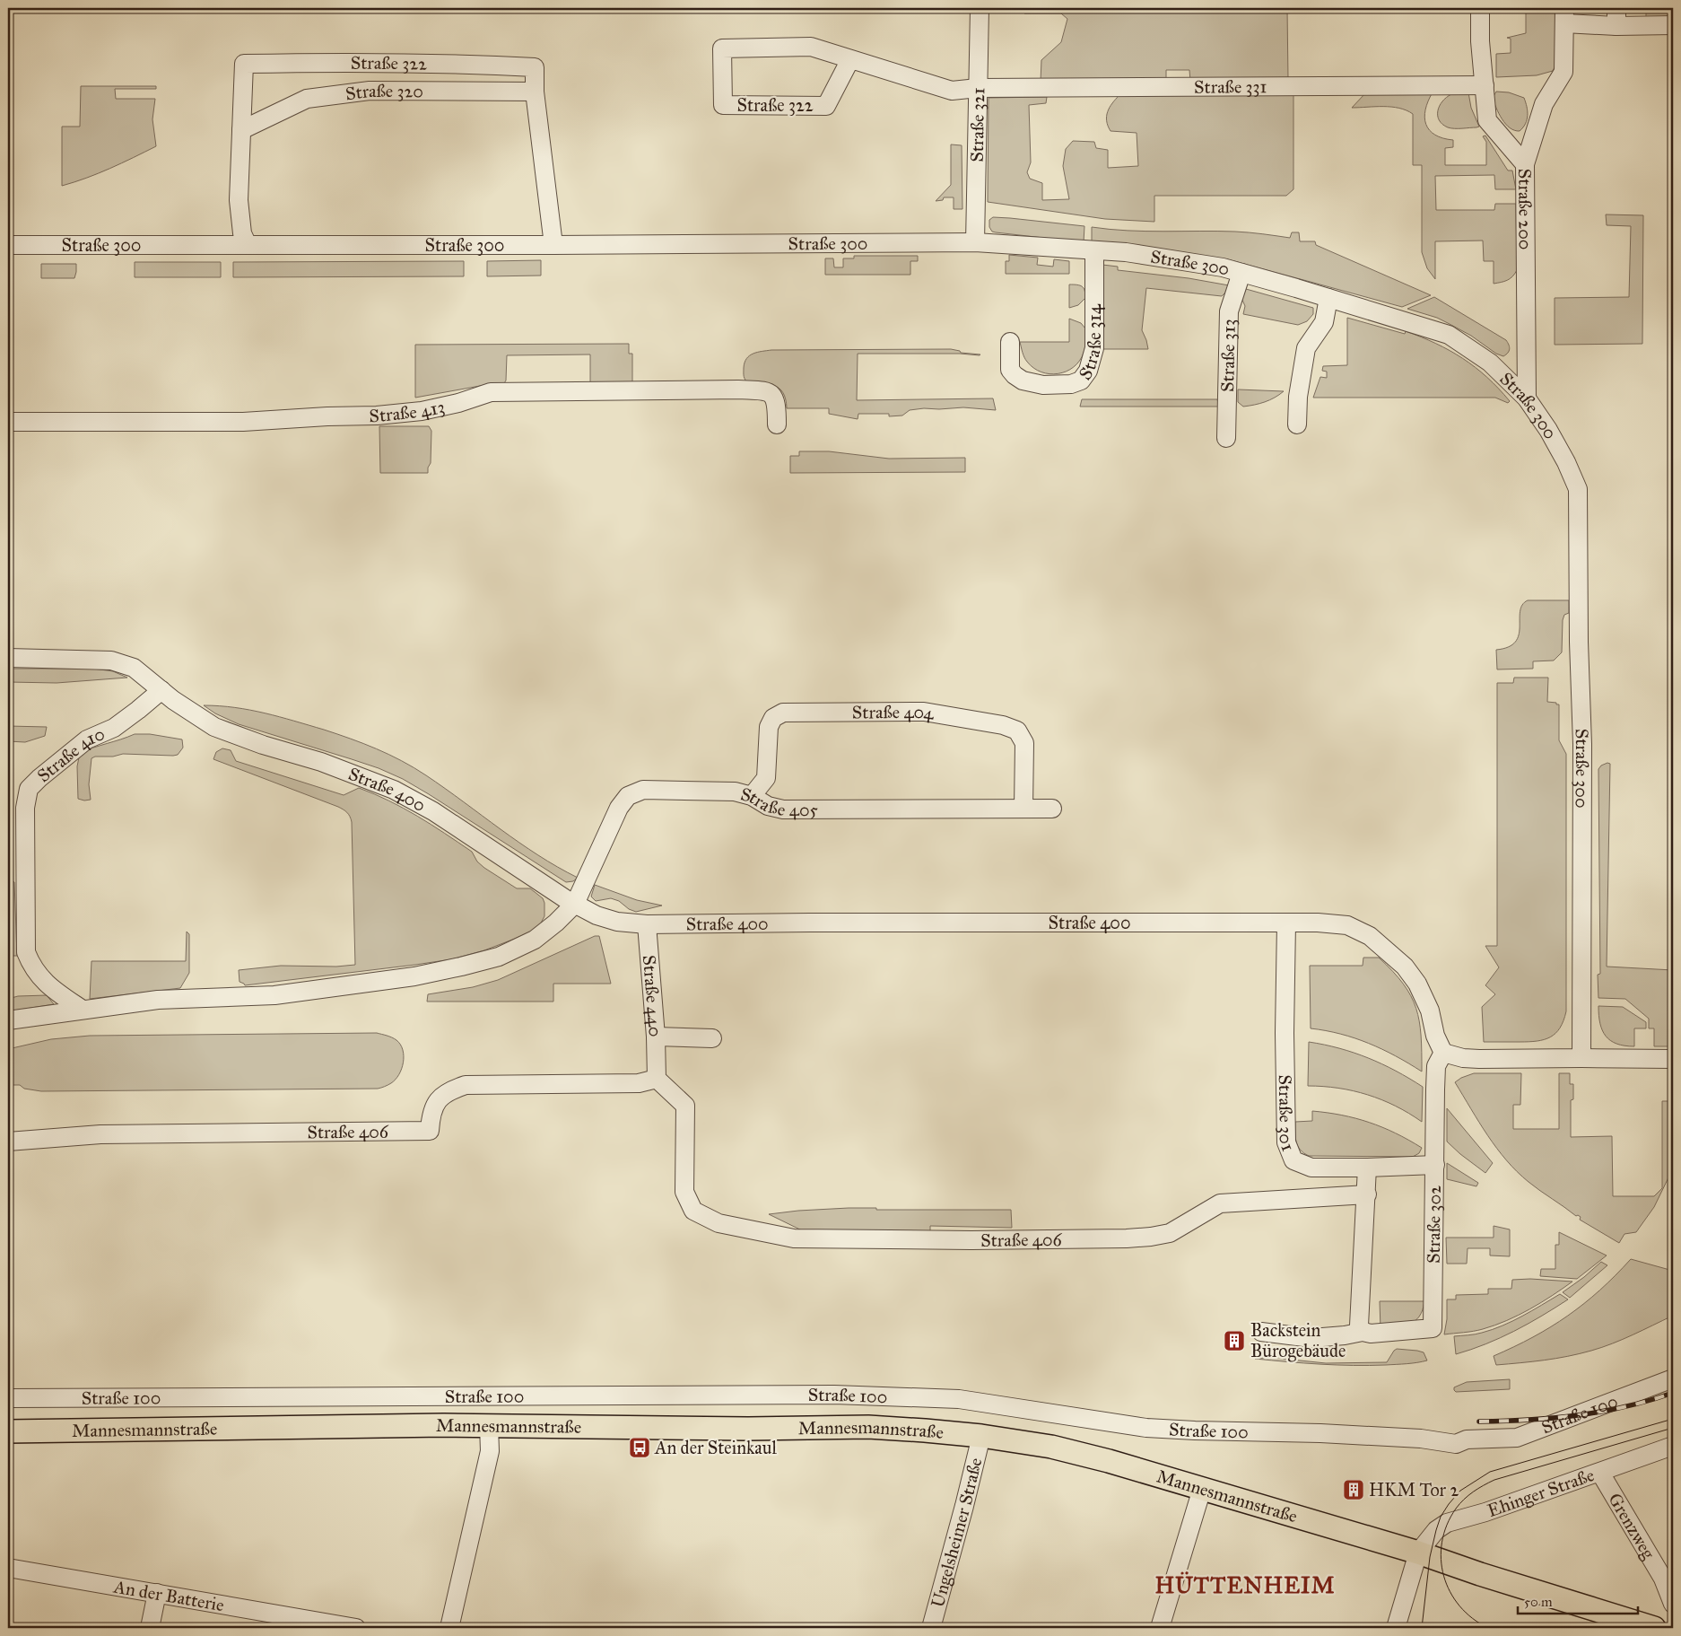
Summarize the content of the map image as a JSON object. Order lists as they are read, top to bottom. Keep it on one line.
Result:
{"streets":{"main road":["Mannesmannstraße"],"street":["Straße 322","Straße 331","Straße 320","Straße 321","Straße 200","Straße 300","Straße 314","Straße 313","Straße 413","Straße 404","Straße 410","Straße 400","Straße 405","Straße 440","Straße 301","Straße 406","Straße 302","Straße 100","Ehinger Straße","Grenzweg","Ungelsheimer Straße","An der Batterie"]},"crossings":[["Straße 322","Straße 331"],["Straße 322","Straße 320"],["Straße 322","Straße 321"],["Straße 322","Straße 300"],["Straße 331","Straße 321"],["Straße 331","Straße 200"],["Straße 321","Straße 300"],["Straße 200","Straße 300"],["Straße 300","Straße 314"],["Straße 300","Straße 313"],["Straße 404","Straße 405"],["Straße 410","Straße 400"],["Straße 400","Straße 405"],["Straße 400","Straße 440"],["Straße 400","Straße 301"],["Straße 400","Straße 302"],["Straße 301","Straße 302"],["Mannesmannstraße","Ehinger Straße"],["Mannesmannstraße","Ungelsheimer Straße"],["Ehinger Straße","Grenzweg"]],"districts":["HÜTTENHEIM"],"places":{"building":["Backstein Bürogebäude","HKM Tor 2"],"bus stop":["An der Steinkaul"]},"scale_bar":"50 m"}
